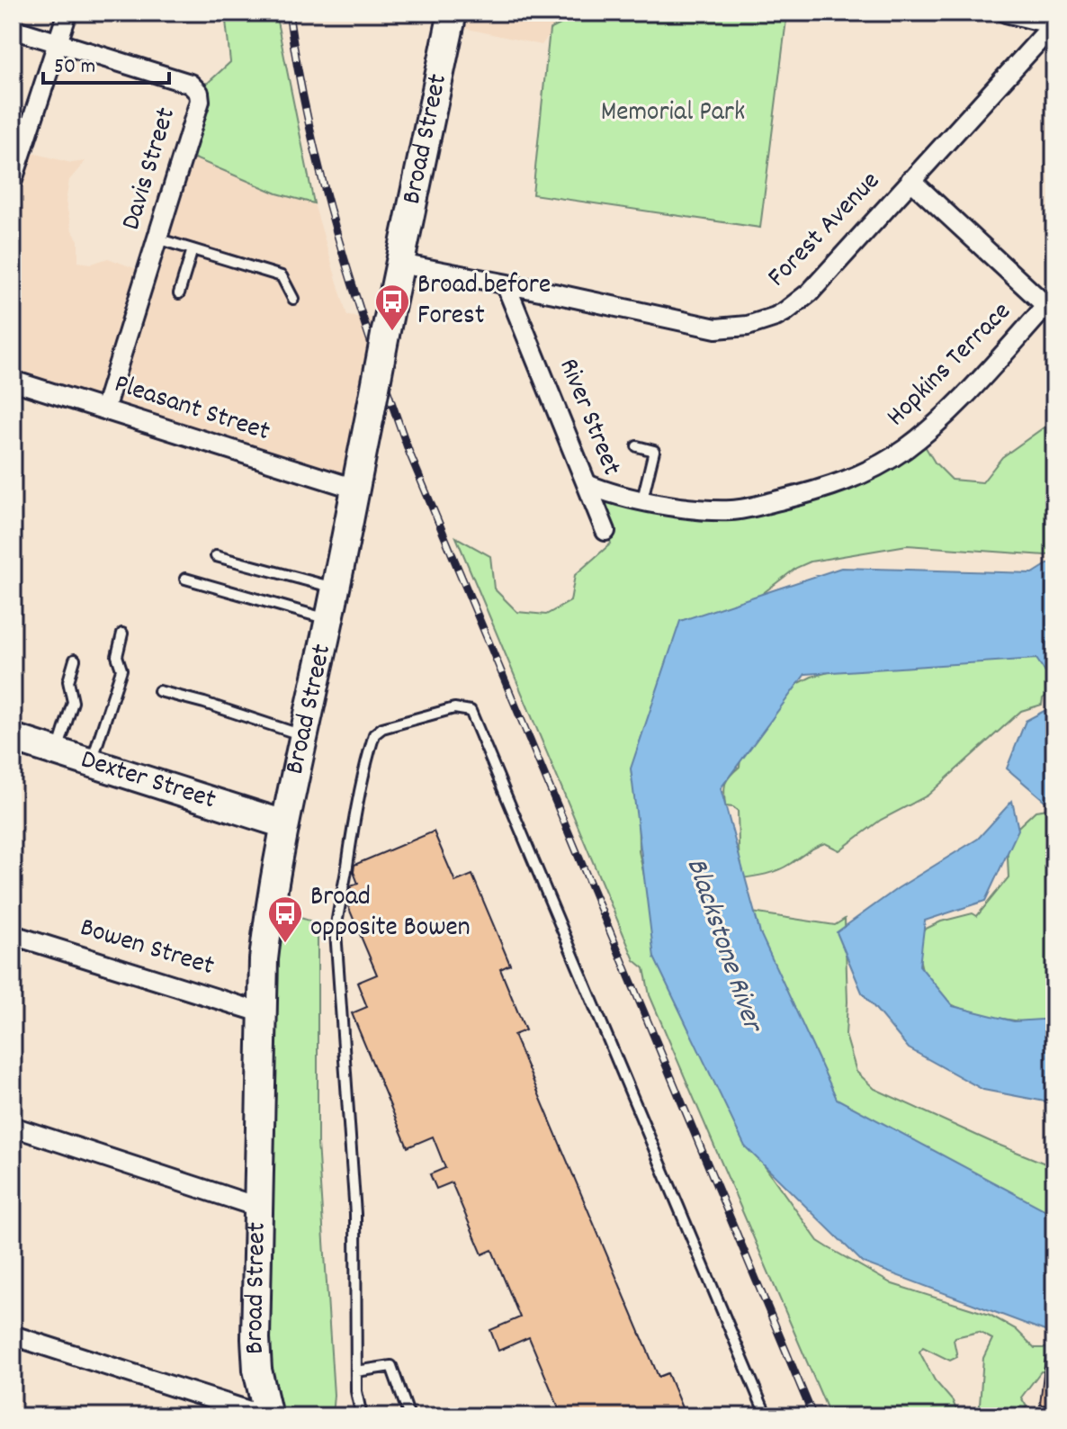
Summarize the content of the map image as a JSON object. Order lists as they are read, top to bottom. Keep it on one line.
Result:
{"streets":{"main road":["Broad Street","Dexter Street"],"street":["Davis Street","Forest Avenue","Hopkins Terrace","Pleasant Street","River Street","Bowen Street"]},"crossings":[["Broad Street","Forest Avenue"],["Broad Street","Pleasant Street"],["Broad Street","Dexter Street"],["Broad Street","Bowen Street"],["Davis Street","Pleasant Street"],["Forest Avenue","River Street"],["Hopkins Terrace","River Street"]],"water":["Blackstone River"],"parks":["Memorial Park"],"places":{"bus stop":["Broad before Forest","Broad opposite Bowen"]},"scale_bar":"50 m"}
